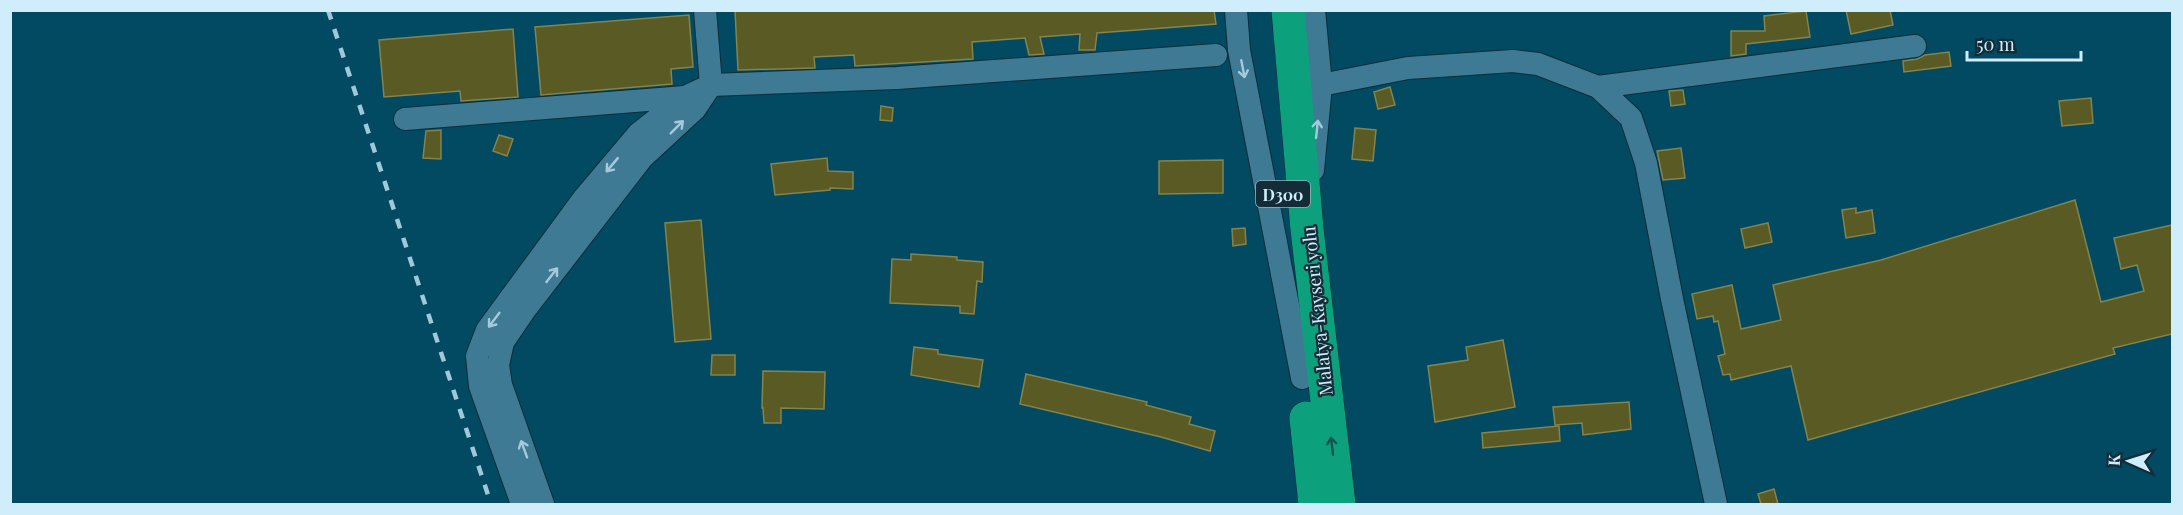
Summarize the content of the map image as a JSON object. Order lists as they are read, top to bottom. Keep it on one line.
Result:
{"streets":{"highway":["D300","Malatya-Kayseri yolu"]},"scale_bar":"50 m","north":"left"}
